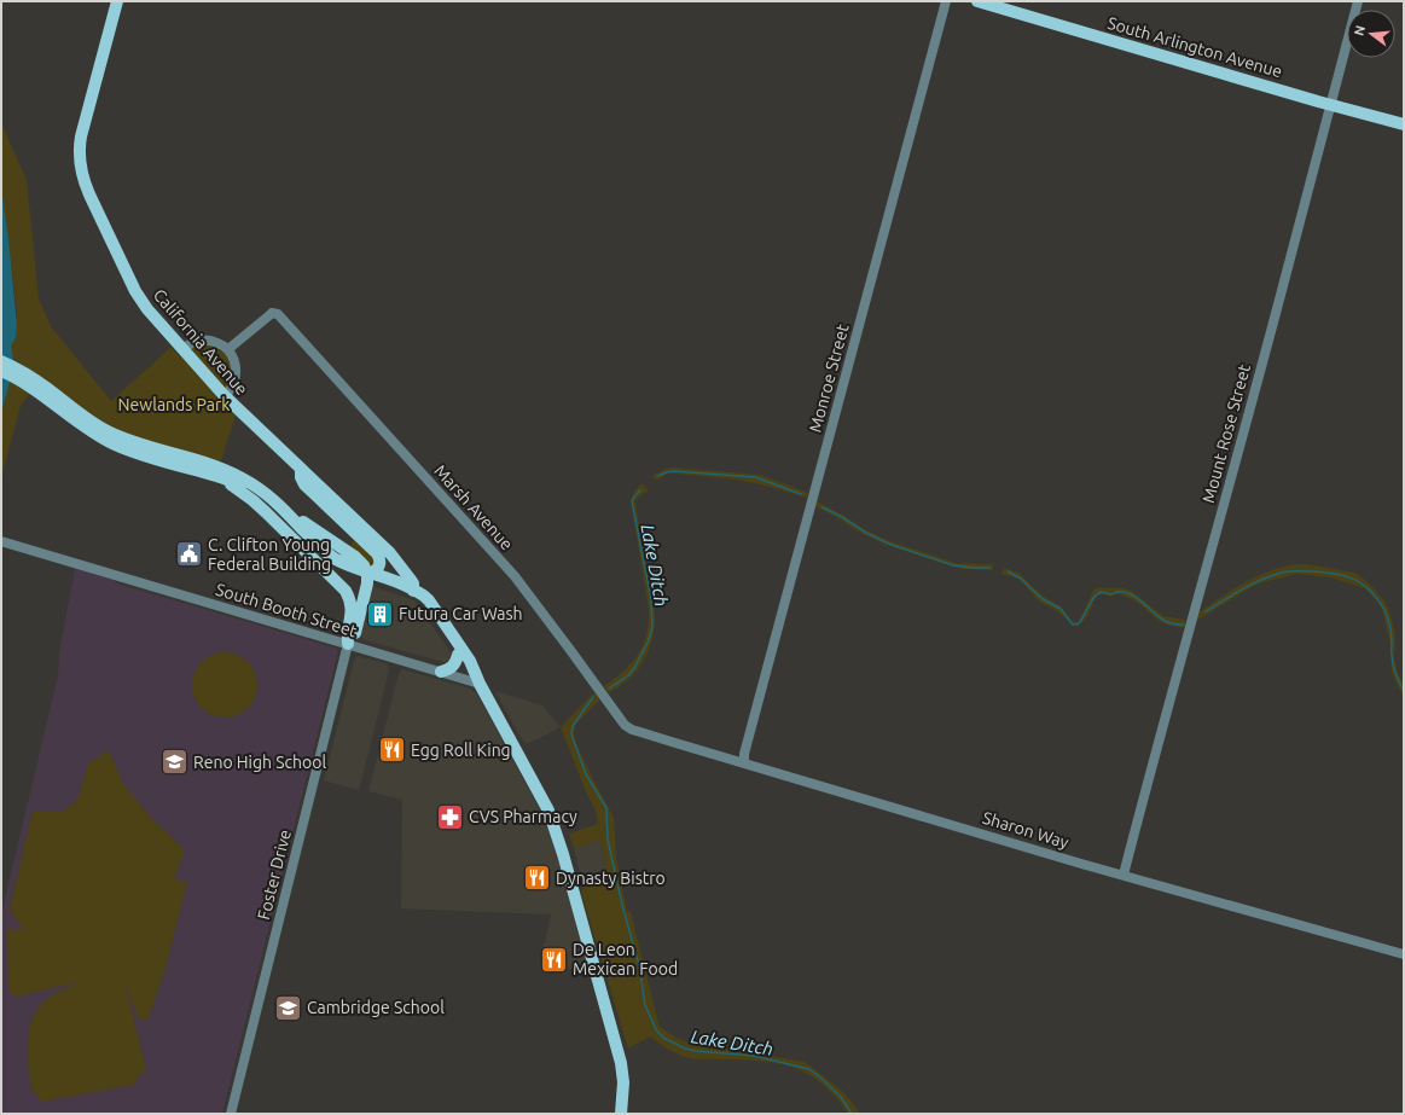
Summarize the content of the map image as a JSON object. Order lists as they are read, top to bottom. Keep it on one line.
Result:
{"streets":{"main road":["South Arlington Avenue","California Avenue"],"street":["Monroe Street","Mount Rose Street","Marsh Avenue","South Booth Street","Sharon Way","Foster Drive"]},"crossings":[["South Arlington Avenue","Mount Rose Street"],["California Avenue","South Booth Street"],["Monroe Street","Sharon Way"],["Mount Rose Street","Sharon Way"],["Marsh Avenue","Sharon Way"],["South Booth Street","Foster Drive"]],"water":["Lake Ditch"],"parks":["Newlands Park"],"places":{"public building":["C. Clifton Young Federal Building"],"building":["Futura Car Wash"],"restaurant":["Egg Roll King","Dynasty Bistro","De Leon Mexican Food"],"school or university":["Reno High School","Cambridge School"],"pharmacy":["CVS Pharmacy"]},"north":"left"}
